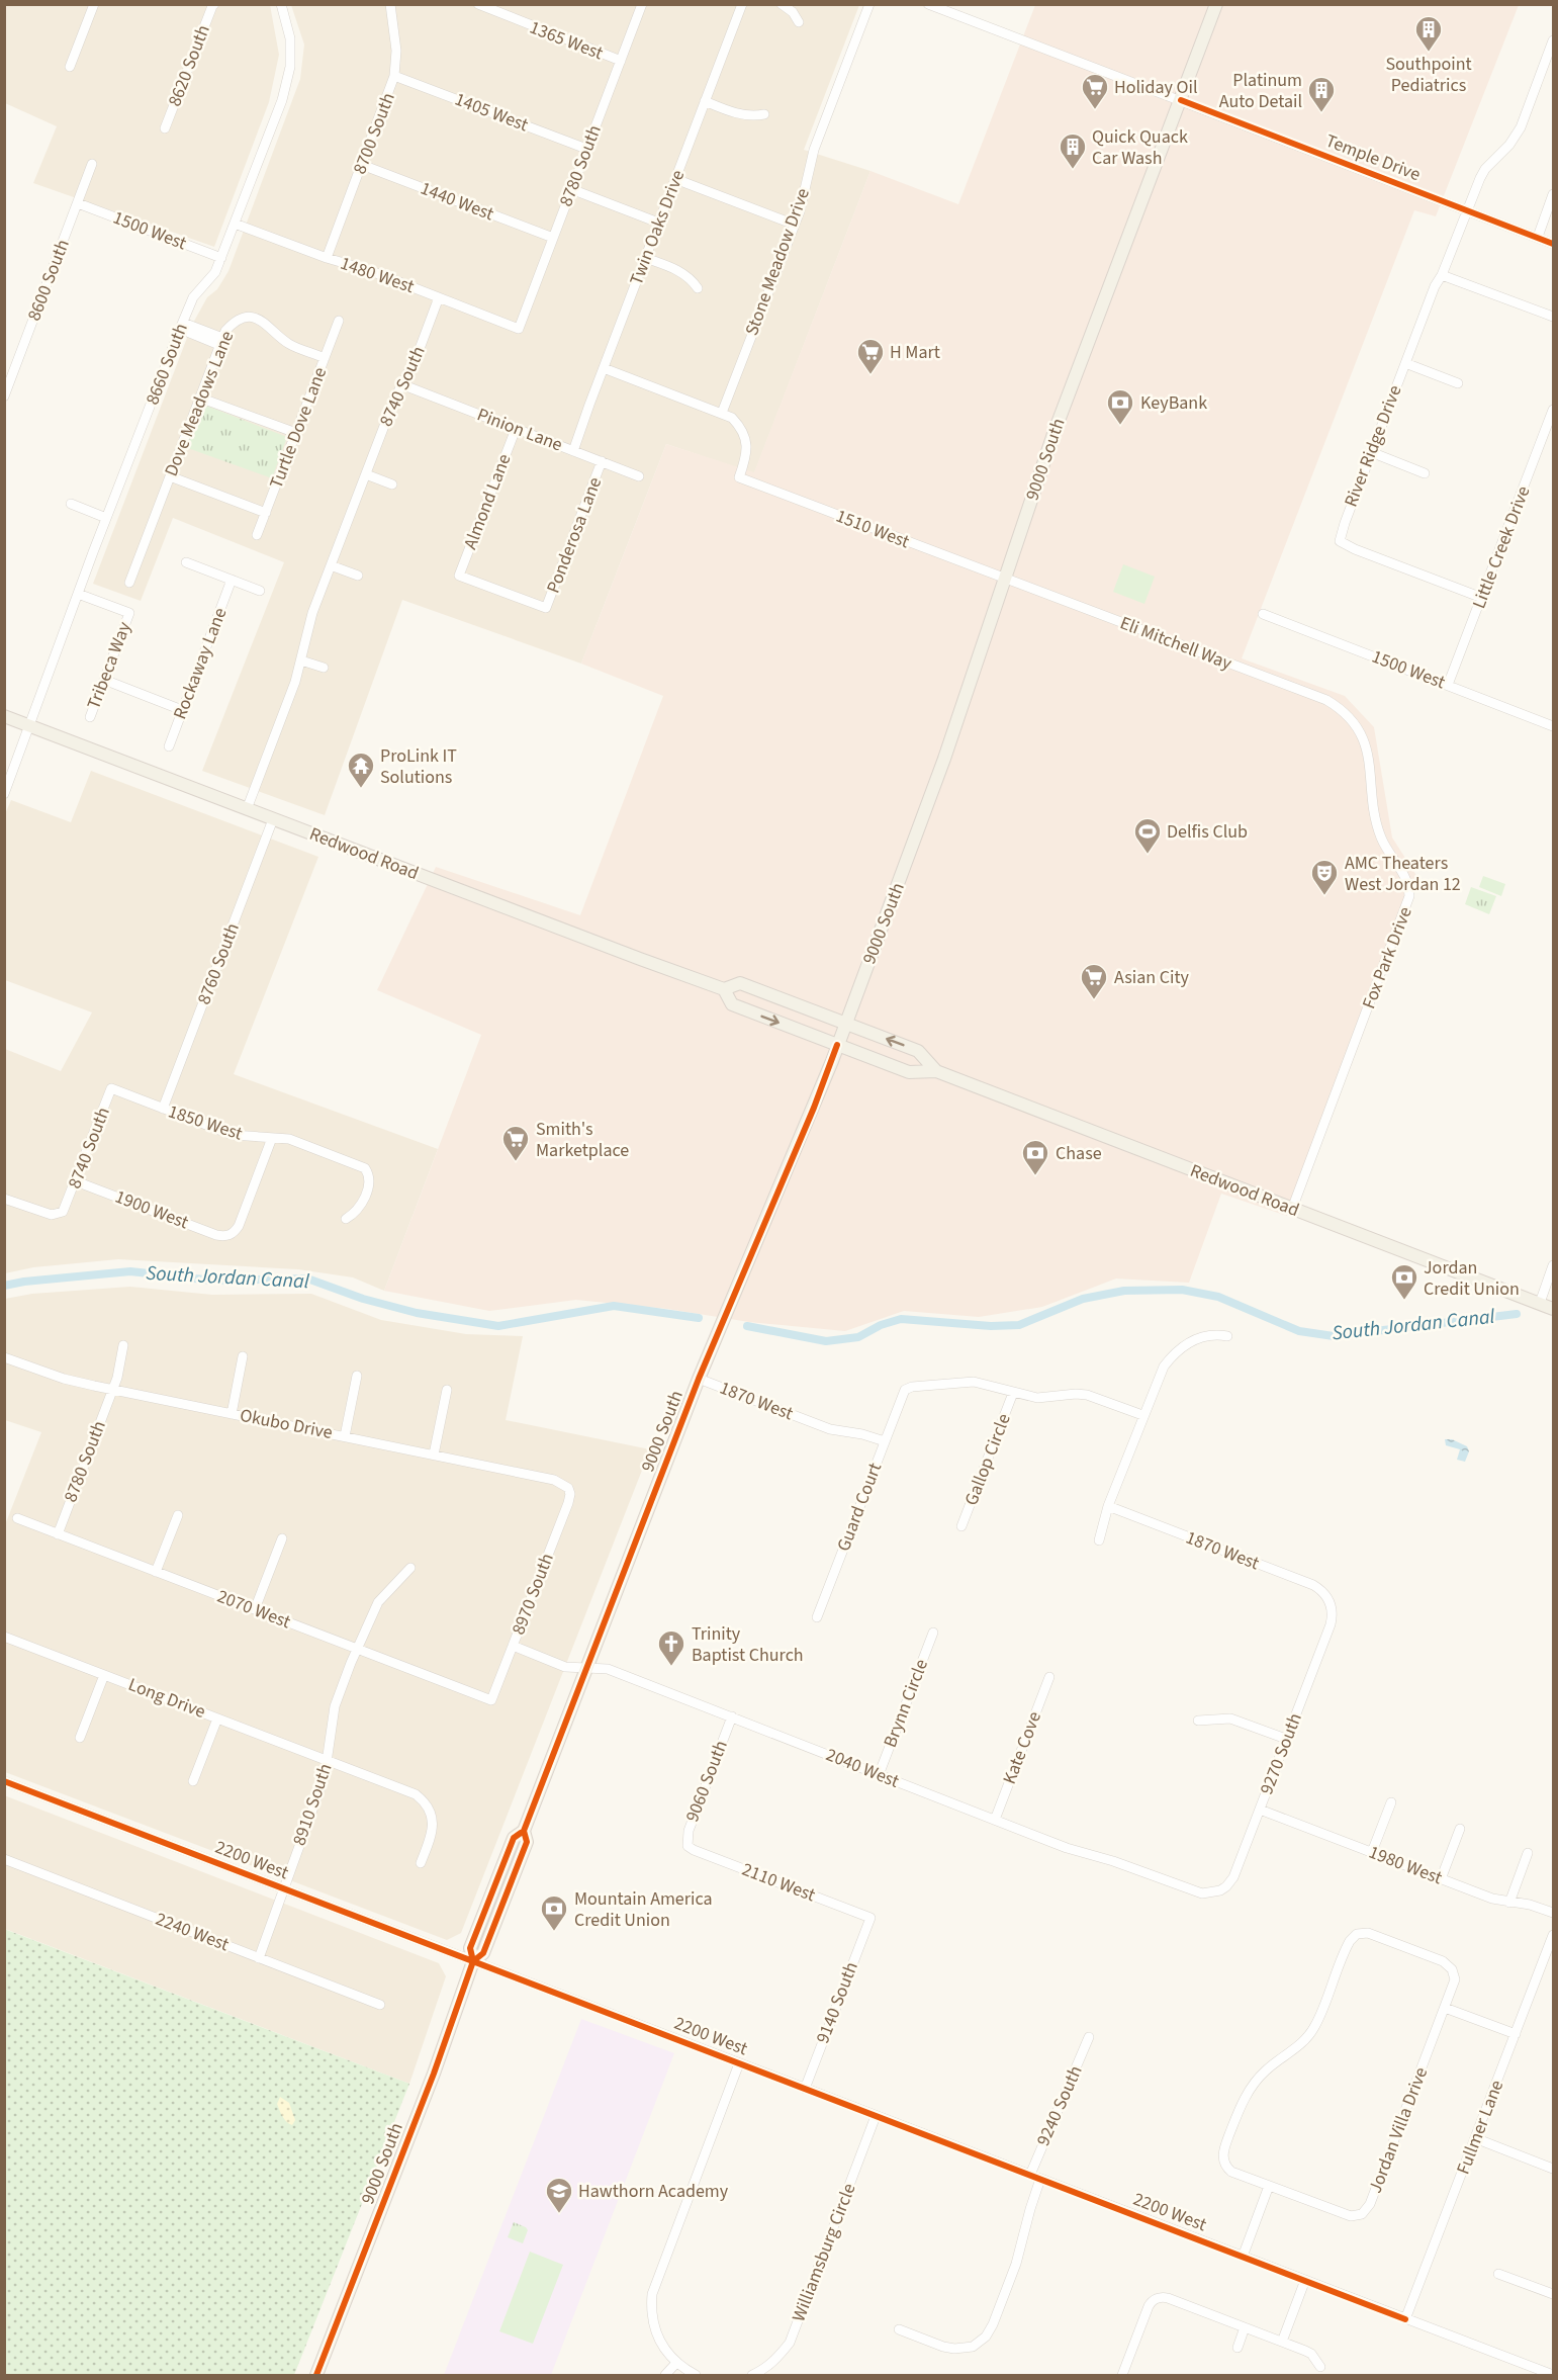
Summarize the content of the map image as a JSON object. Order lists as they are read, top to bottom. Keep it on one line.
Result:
{"streets":{"main road":["9000 South","Redwood Road"],"street":["1365 West","8620 South","1405 West","8700 South","Temple Drive","8780 South","1440 West","Twin Oaks Drive","1500 West","Stone Meadow Drive","1480 West","8600 South","8660 South","8740 South","Dove Meadows Lane","Turtle Dove Lane","Pinion Lane","River Ridge Drive","Almond Lane","1510 West","Ponderosa Lane","Little Creek Drive","Eli Mitchell Way","Rockaway Lane","Tribeca Way","Fox Park Drive","8760 South","1850 West","1900 West","1870 West","Okubo Drive","Gallop Circle","Guard Court","8970 South","2070 West","Long Drive","Brynn Circle","Kate Cove","9270 South","2040 West","9060 South","8910 South","2200 West","1980 West","2110 West","2240 West","9140 South","9240 South","Fullmer Lane","Jordan Villa Drive","Williamsburg Circle"]},"crossings":[["1365 West","8780 South"],["1405 West","8700 South"],["1405 West","8780 South"],["8700 South","1440 West"],["8700 South","1480 West"],["Temple Drive","River Ridge Drive"],["Temple Drive","9000 South"],["8780 South","1440 West"],["8780 South","1480 West"],["8780 South","Okubo Drive"],["8780 South","2070 West"],["Twin Oaks Drive","Pinion Lane"],["1500 West","8600 South"],["1500 West","8660 South"],["1500 West","Little Creek Drive"],["Stone Meadow Drive","1510 West"],["1480 West","8660 South"],["1480 West","8740 South"],["8660 South","Tribeca Way"],["8660 South","Redwood Road"],["8740 South","Pinion Lane"],["8740 South","Redwood Road"],["8740 South","1850 West"],["8740 South","1900 West"],["Dove Meadows Lane","Turtle Dove Lane"],["Pinion Lane","Almond Lane"],["Pinion Lane","Ponderosa Lane"],["River Ridge Drive","Little Creek Drive"],["9000 South","1510 West"],["9000 South","Eli Mitchell Way"],["9000 South","Redwood Road"],["9000 South","1870 West"],["9000 South","2040 West"],["9000 South","2200 West"],["Almond Lane","Ponderosa Lane"],["1510 West","Eli Mitchell Way"],["Eli Mitchell Way","Fox Park Drive"],["Redwood Road","Fox Park Drive"],["Redwood Road","8760 South"],["8760 South","1850 West"],["1850 West","1900 West"],["1870 West","Guard Court"],["1870 West","9270 South"],["Okubo Drive","8970 South"],["Gallop Circle","Guard Court"],["8970 South","2070 West"],["8970 South","2040 West"],["2070 West","8910 South"],["Long Drive","8910 South"],["Brynn Circle","2040 West"],["Kate Cove","2040 West"],["9270 South","2040 West"],["9270 South","1980 West"],["2040 West","9060 South"],["9060 South","2110 West"],["8910 South","2200 West"],["8910 South","2240 West"],["2200 West","9140 South"],["2200 West","9240 South"],["2200 West","Fullmer Lane"],["2200 West","Williamsburg Circle"],["2110 West","9140 South"]],"water":["South Jordan Canal"],"places":{"building":["Southpoint Pediatrics","Platinum Auto Detail","Quick Quack Car Wash"],"supermarket":["Holiday Oil","H Mart","Asian City","Smith's Marketplace"],"bank":["KeyBank","Chase","Jordan Credit Union","Mountain America Credit Union"],"temple":["ProLink IT Solutions"],"sports":["Delfis Club"],"theatre":["AMC Theaters West Jordan 12"],"church":["Trinity Baptist Church"],"school or university":["Hawthorn Academy"]}}
